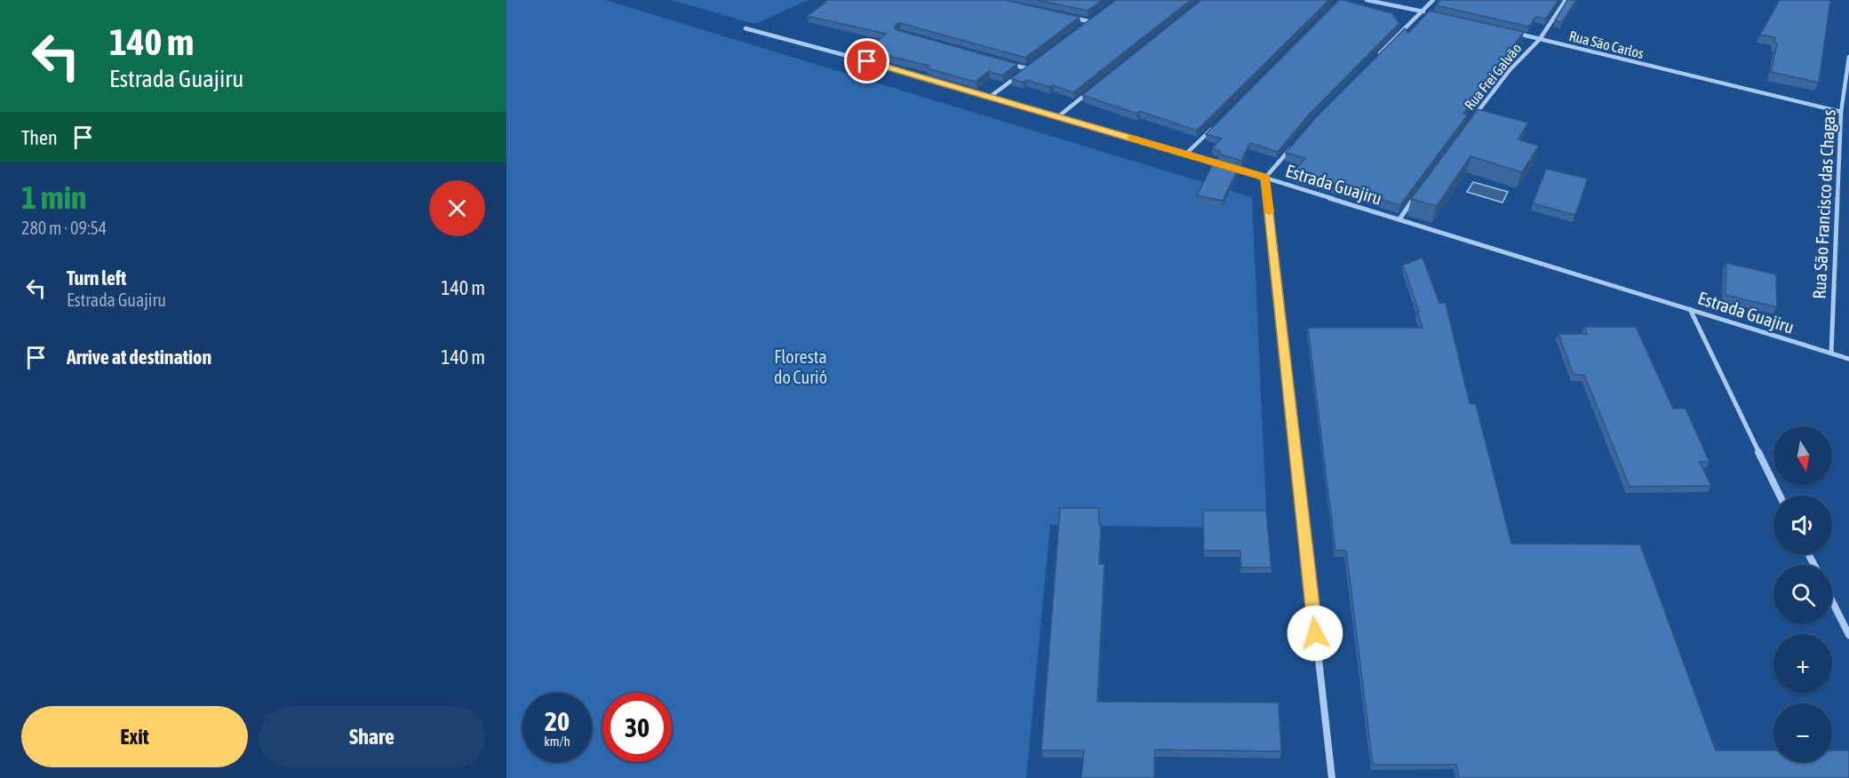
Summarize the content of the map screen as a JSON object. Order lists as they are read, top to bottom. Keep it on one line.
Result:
{"streets":{"street":["Rua São Carlos","Rua Frei Galvão","Estrada Guajiru","Rua São Francisco das Chagas"]},"crossings":[["Rua São Carlos","Rua Frei Galvão"],["Rua São Carlos","Rua São Francisco das Chagas"],["Estrada Guajiru","Rua São Francisco das Chagas"]],"parks":["Floresta do Curió"],"north":"bottom","page":{"turn":["140 m","Estrada Guajiru"],"then":"Then","heading":["1 min","280 m · 09:54"],"list":[{"name":"Turn left","note":"Estrada Guajiru","value":"140 m"},{"name":"Arrive at destination","value":"140 m"}],"map_buttons":["+","−"],"speed":"20 km/h","limit":"30","buttons":["Exit","Share"]}}
